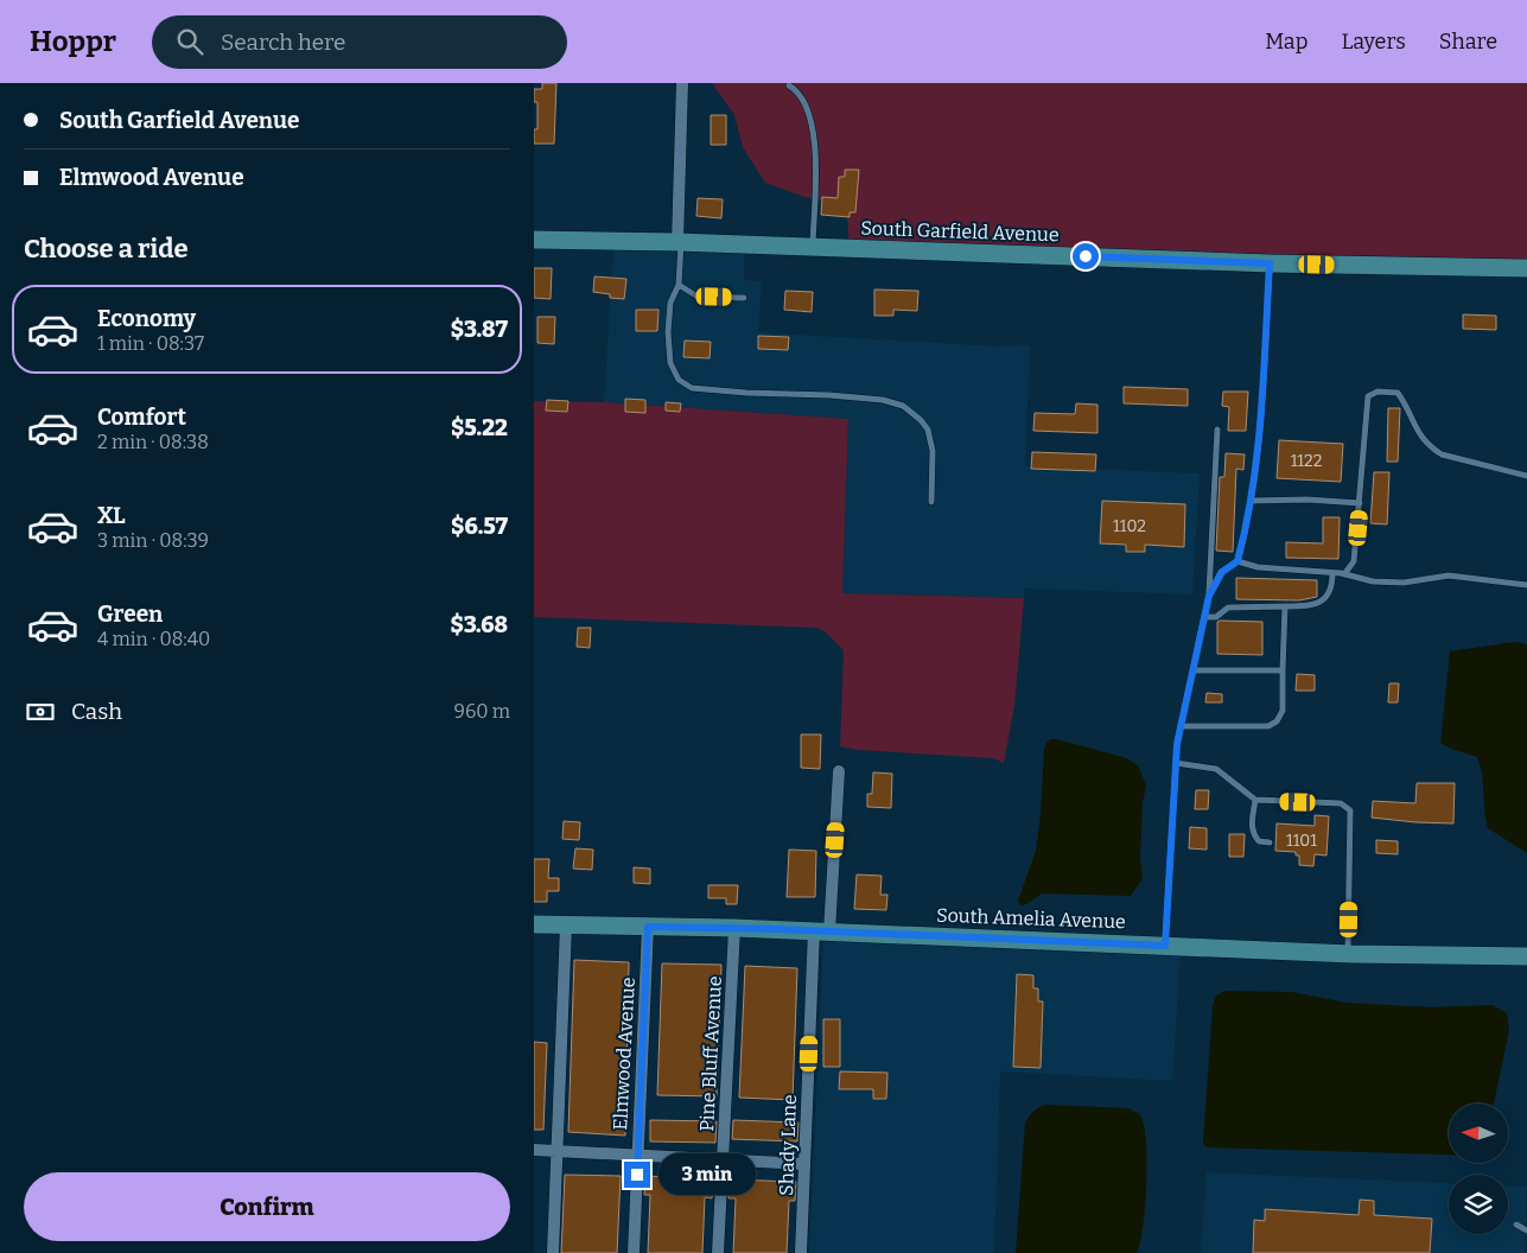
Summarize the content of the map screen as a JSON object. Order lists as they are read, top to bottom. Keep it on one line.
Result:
{"streets":{"street":["South Garfield Avenue","South Amelia Avenue","Elmwood Avenue","Pine Bluff Avenue","Shady Lane"]},"crossings":[["South Amelia Avenue","Elmwood Avenue"],["South Amelia Avenue","Pine Bluff Avenue"],["South Amelia Avenue","Shady Lane"]],"house_numbers":["1122","1102","1101"],"north":"left","page":{"header":"Hoppr","search":"Search here","nav":["Map","Layers","Share"],"banner":["South Garfield Avenue","Elmwood Avenue"],"heading":"Choose a ride","list":[{"name":"Economy","note":"1 min · 08:37","value":"$3.87"},{"name":"Comfort","note":"2 min · 08:38","value":"$5.22"},{"name":"XL","note":"3 min · 08:39","value":"$6.57"},{"name":"Green","note":"4 min · 08:40","value":"$3.68"}],"pay":["Cash","960 m"],"bubble":"3 min","buttons":"Confirm"}}
